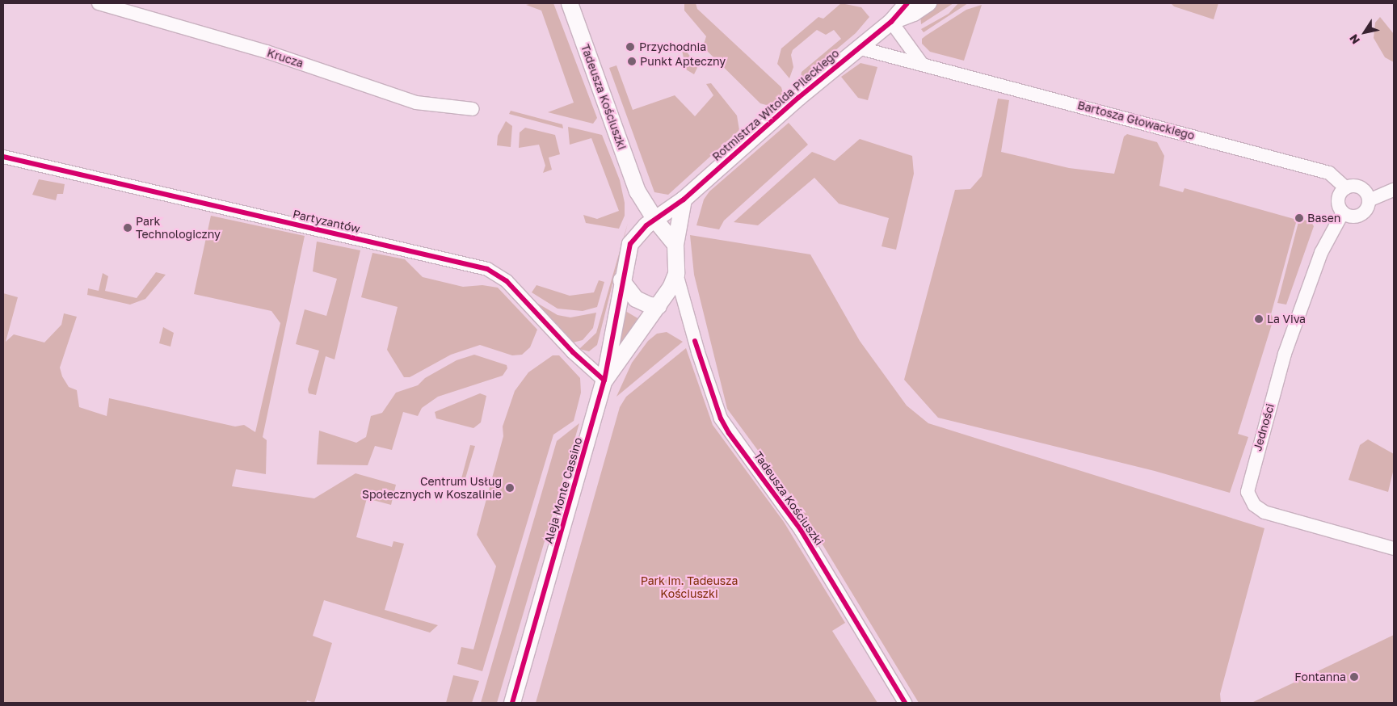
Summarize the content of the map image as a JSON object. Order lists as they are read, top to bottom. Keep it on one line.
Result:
{"streets":{"street":["Krucza","Tadeusza Kościuszki","Rotmistrza Witolda Pileckiego","Bartosza Głowackiego","Partyzantów","Jedności","Aleja Monte Cassino"]},"crossings":[["Tadeusza Kościuszki","Rotmistrza Witolda Pileckiego"],["Tadeusza Kościuszki","Aleja Monte Cassino"],["Rotmistrza Witolda Pileckiego","Bartosza Głowackiego"],["Rotmistrza Witolda Pileckiego","Aleja Monte Cassino"],["Bartosza Głowackiego","Jedności"],["Partyzantów","Aleja Monte Cassino"]],"parks":["Park im. Tadeusza Kościuszki"],"places":["Przychodnia","Punkt Apteczny","Basen","Park Technologiczny","La Viva","Centrum Usług Społecznych w Koszalinie","Fontanna"],"north":"bottom left"}
